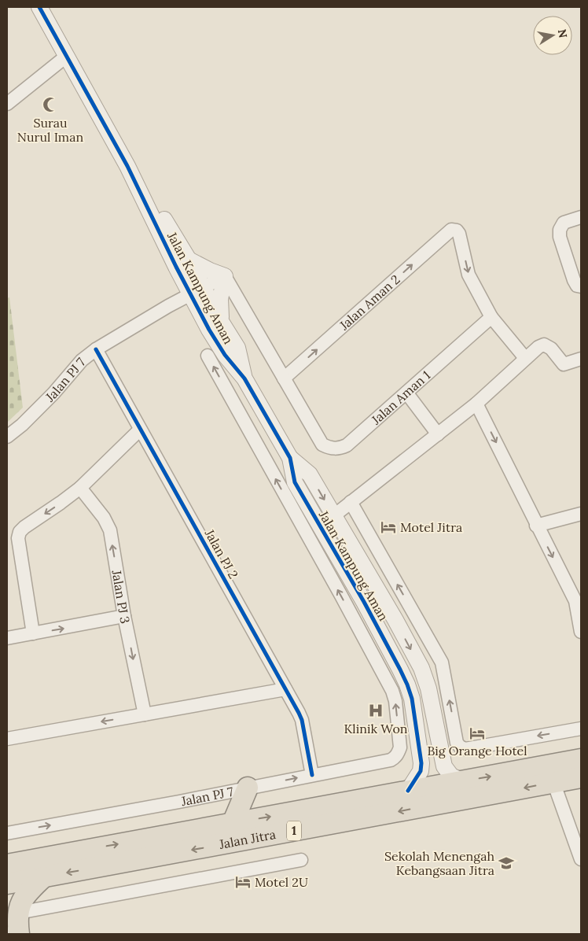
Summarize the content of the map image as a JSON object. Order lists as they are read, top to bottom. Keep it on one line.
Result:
{"streets":{"highway":["1","Jalan Jitra"],"street":["Jalan Kampung Aman","Jalan Aman 2","Jalan PJ 7","Jalan Aman 1","Jalan PJ 2","Jalan PJ 3"]},"crossings":[["Jalan Kampung Aman","Jalan PJ 7"],["Jalan Kampung Aman","Jalan Jitra"],["Jalan Aman 2","Jalan Aman 1"],["Jalan PJ 7","Jalan Aman 1"],["Jalan PJ 7","Jalan PJ 2"]],"places":{"mosque":["Surau Nurul Iman"],"hotel":["Motel Jitra","Big Orange Hotel","Motel 2U"],"hospital":["Klinik Won"],"school or university":["Sekolah Menengah Kebangsaan Jitra"]},"north":"right"}
